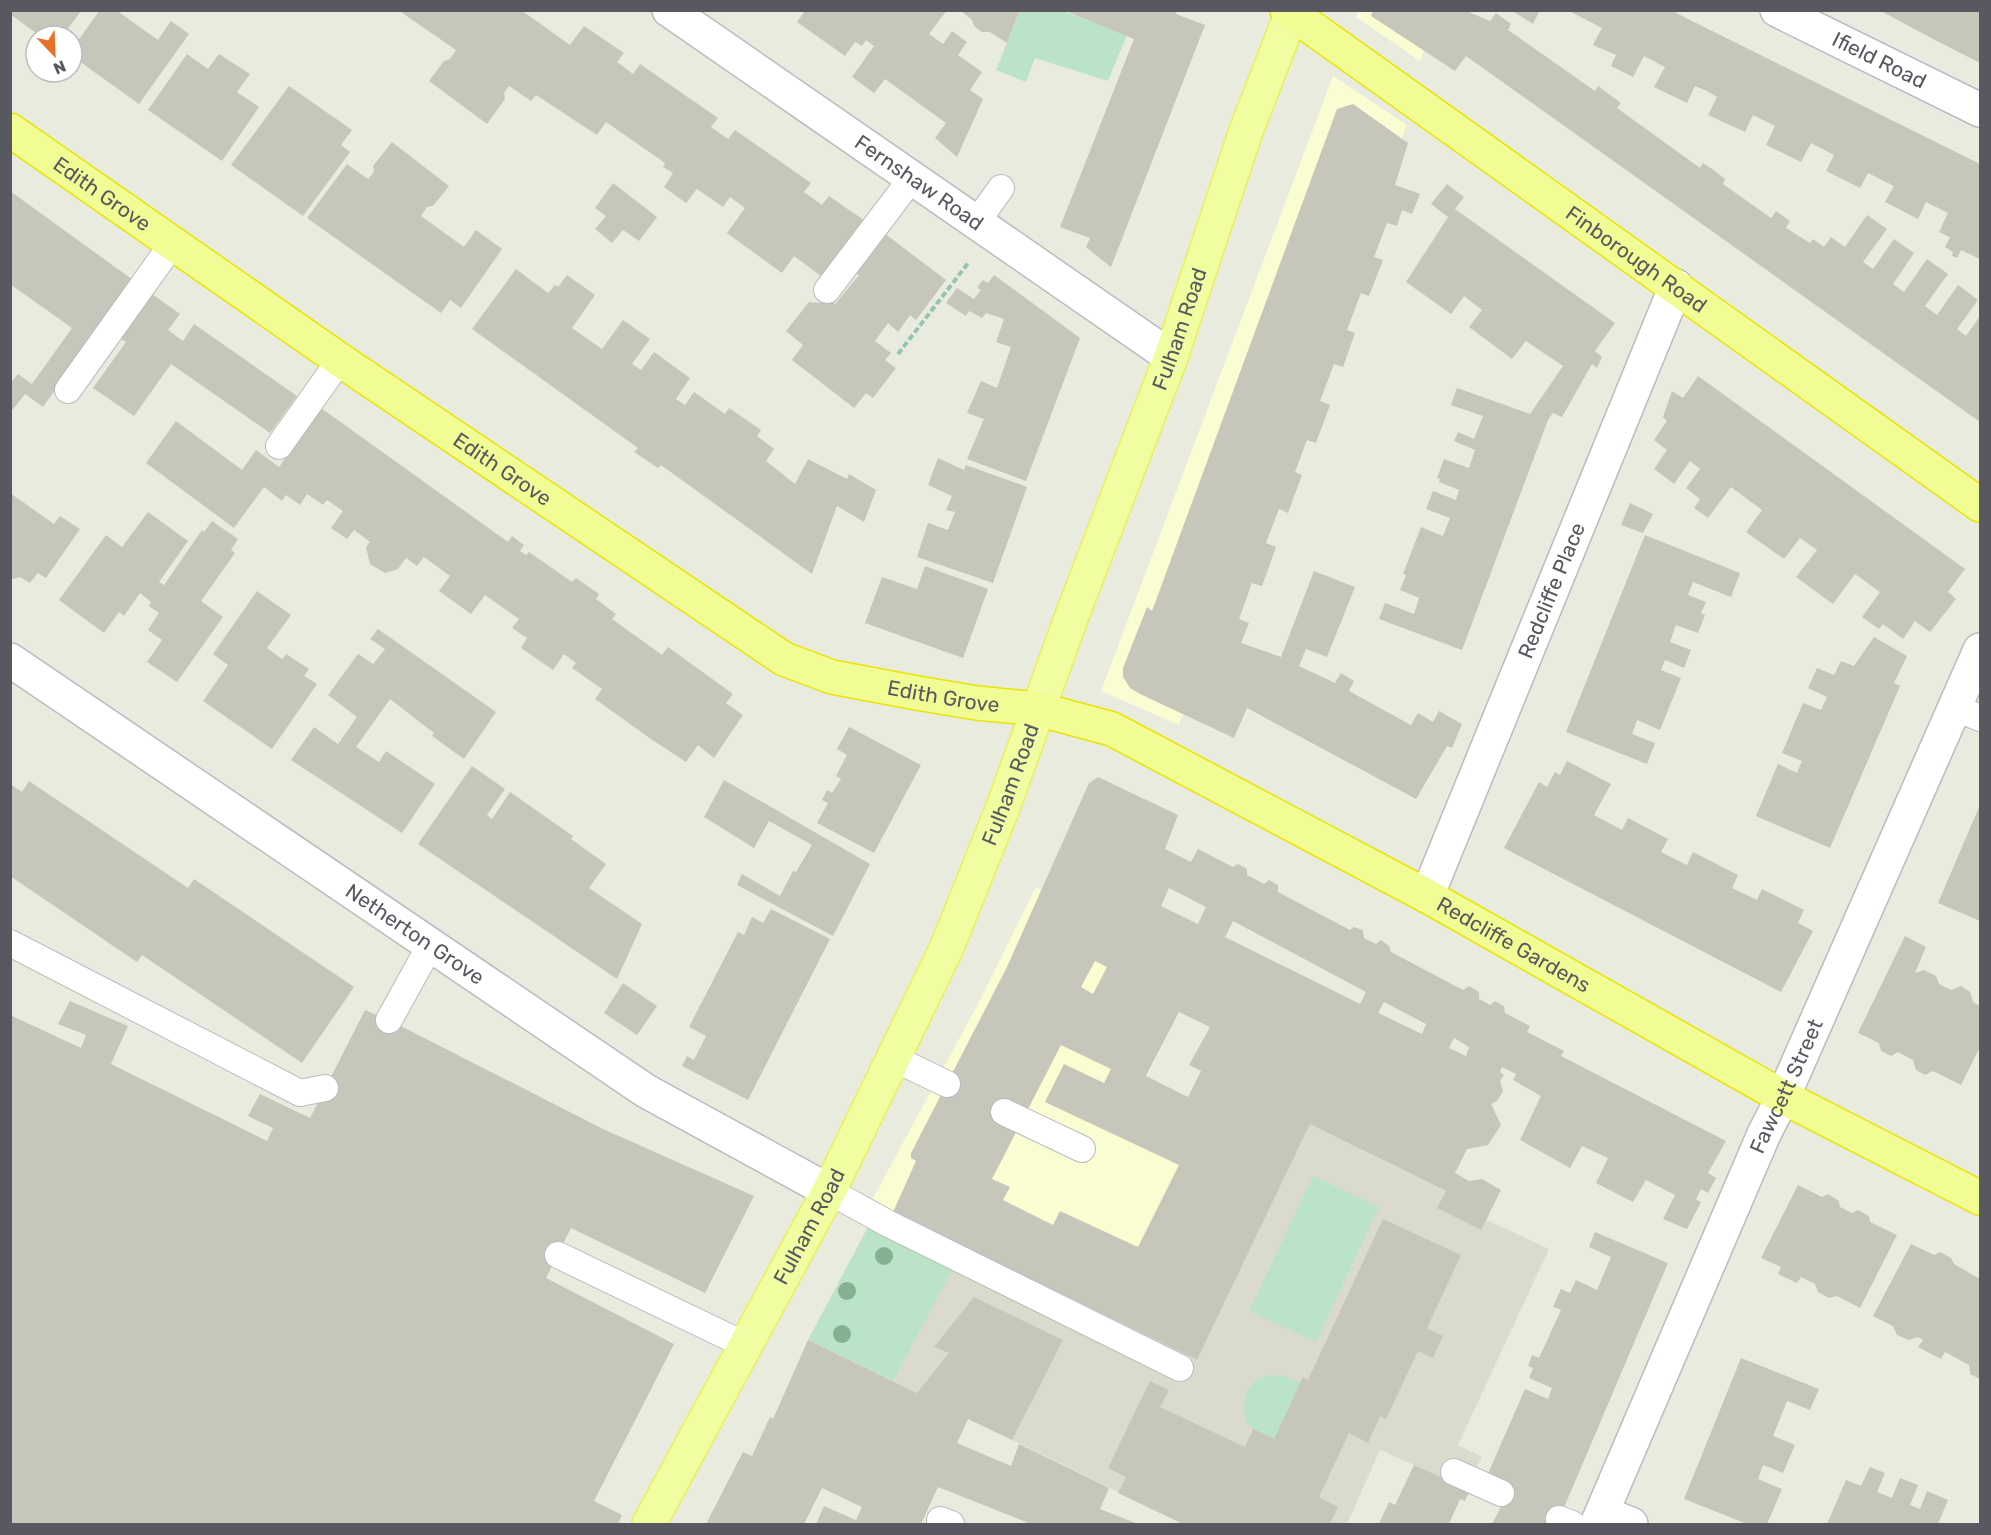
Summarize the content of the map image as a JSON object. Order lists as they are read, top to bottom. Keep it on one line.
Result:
{"streets":{"highway":["Edith Grove","Finborough Road","Redcliffe Gardens"],"main road":["Fulham Road"],"street":["Ifield Road","Fernshaw Road","Redcliffe Place","Netherton Grove","Fawcett Street"]},"crossings":[["Fernshaw Road","Fulham Road"],["Edith Grove","Fulham Road"],["Edith Grove","Redcliffe Gardens"],["Finborough Road","Fulham Road"],["Finborough Road","Redcliffe Place"],["Fulham Road","Netherton Grove"],["Fulham Road","Redcliffe Gardens"],["Redcliffe Place","Redcliffe Gardens"],["Redcliffe Gardens","Fawcett Street"]],"north":"bottom right"}
